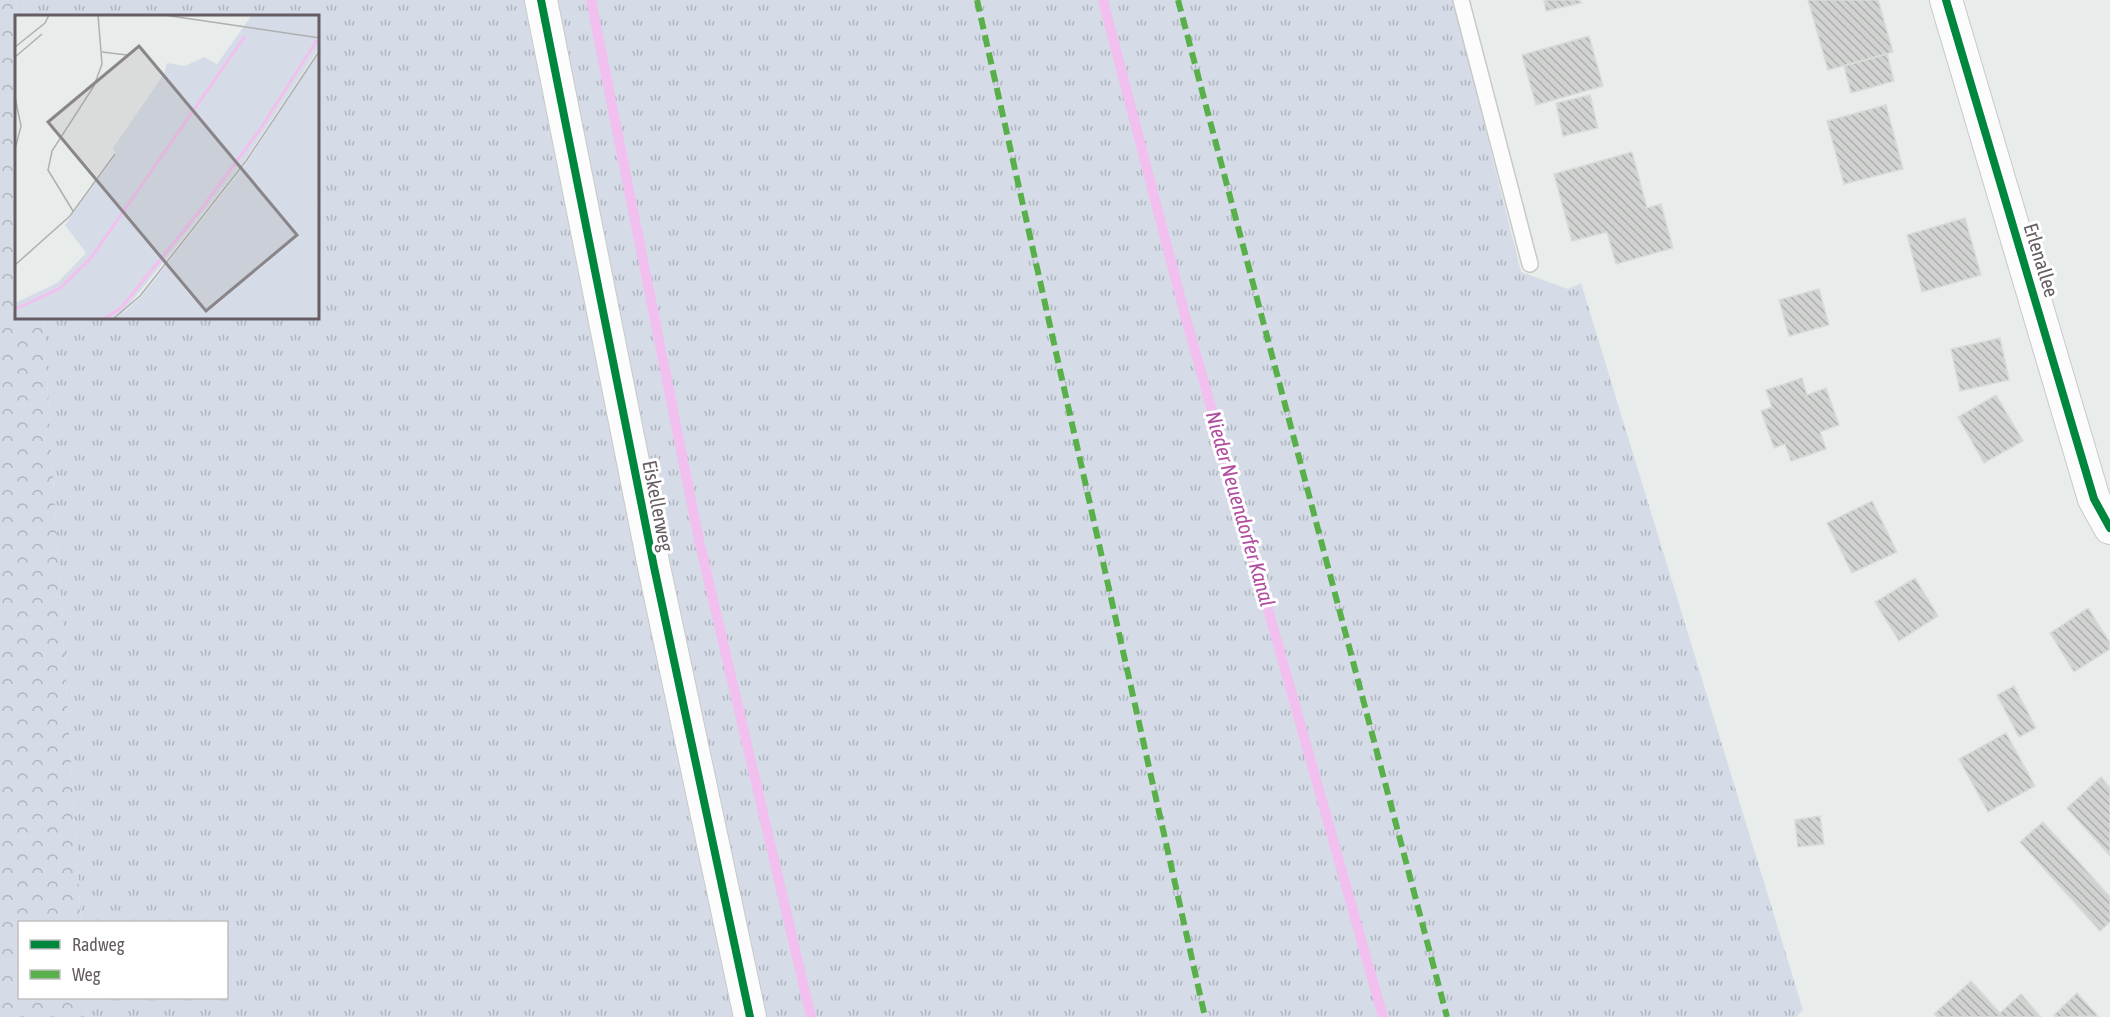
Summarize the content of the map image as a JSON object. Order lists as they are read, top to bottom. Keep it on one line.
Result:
{"streets":{"street":["Erlenallee","Eiskellerweg"]},"water":["Nieder Neuendorfer Kanal"],"legend":["Radweg","Weg"]}
